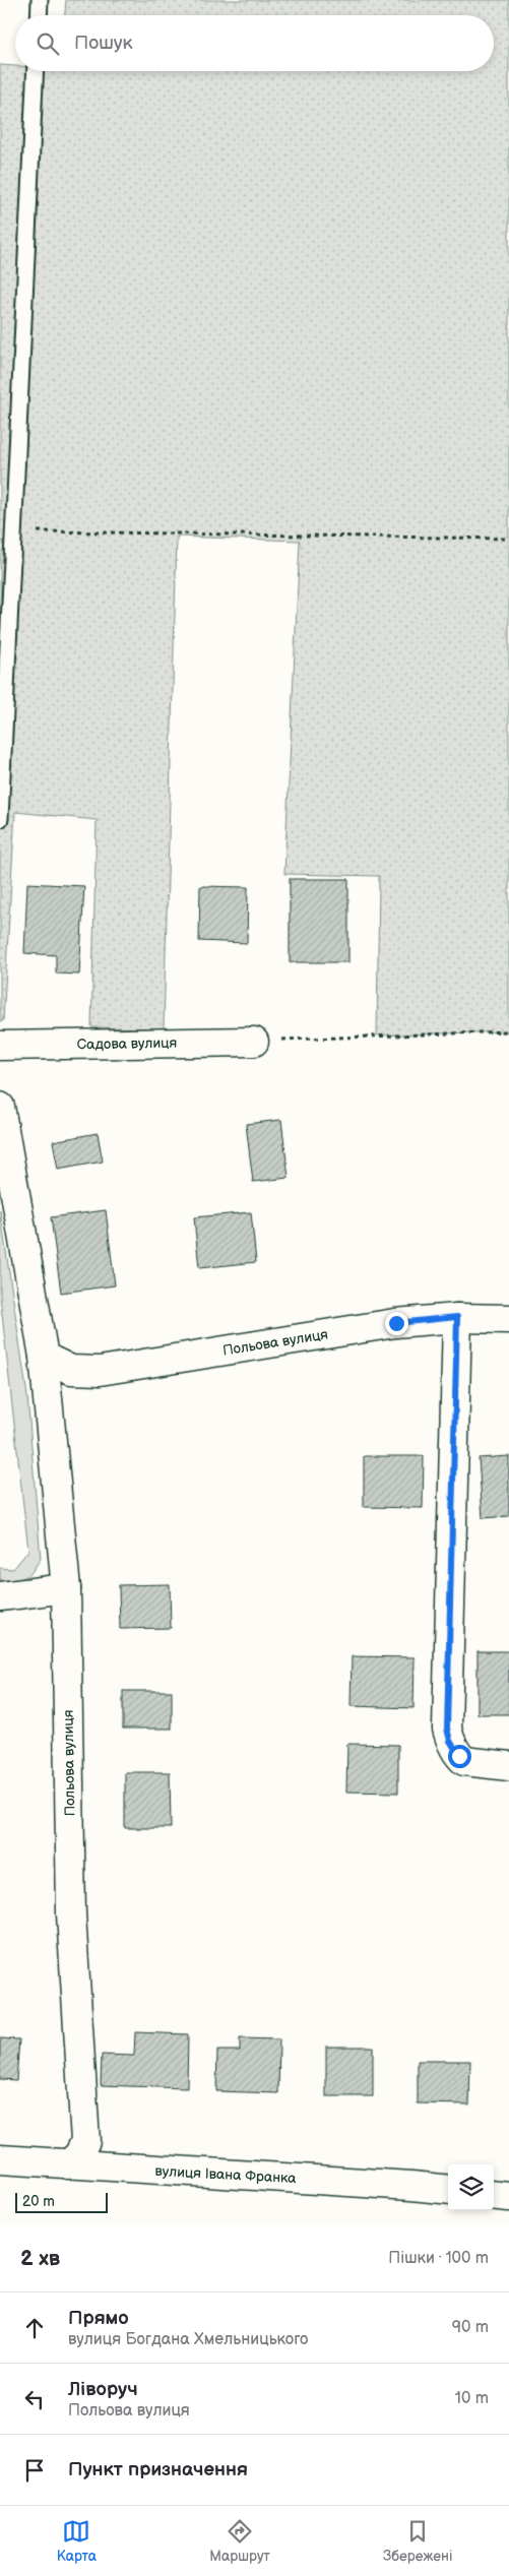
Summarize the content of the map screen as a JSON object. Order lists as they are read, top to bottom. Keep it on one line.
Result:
{"streets":{"street":["Садова вулиця","Польова вулиця","вулиця Івана Франка"]},"crossings":[["Польова вулиця","вулиця Івана Франка"]],"scale_bar":"20 m","page":{"search":"Пошук","scale":"20 m","heading":["2 хв","Пішки · 100 m"],"list":[["Прямо","вулиця Богдана Хмельницького","90 m"],["Ліворуч","Польова вулиця","10 m"],"Пункт призначення"],"nav":["Карта","Маршрут","Збережені"]}}
